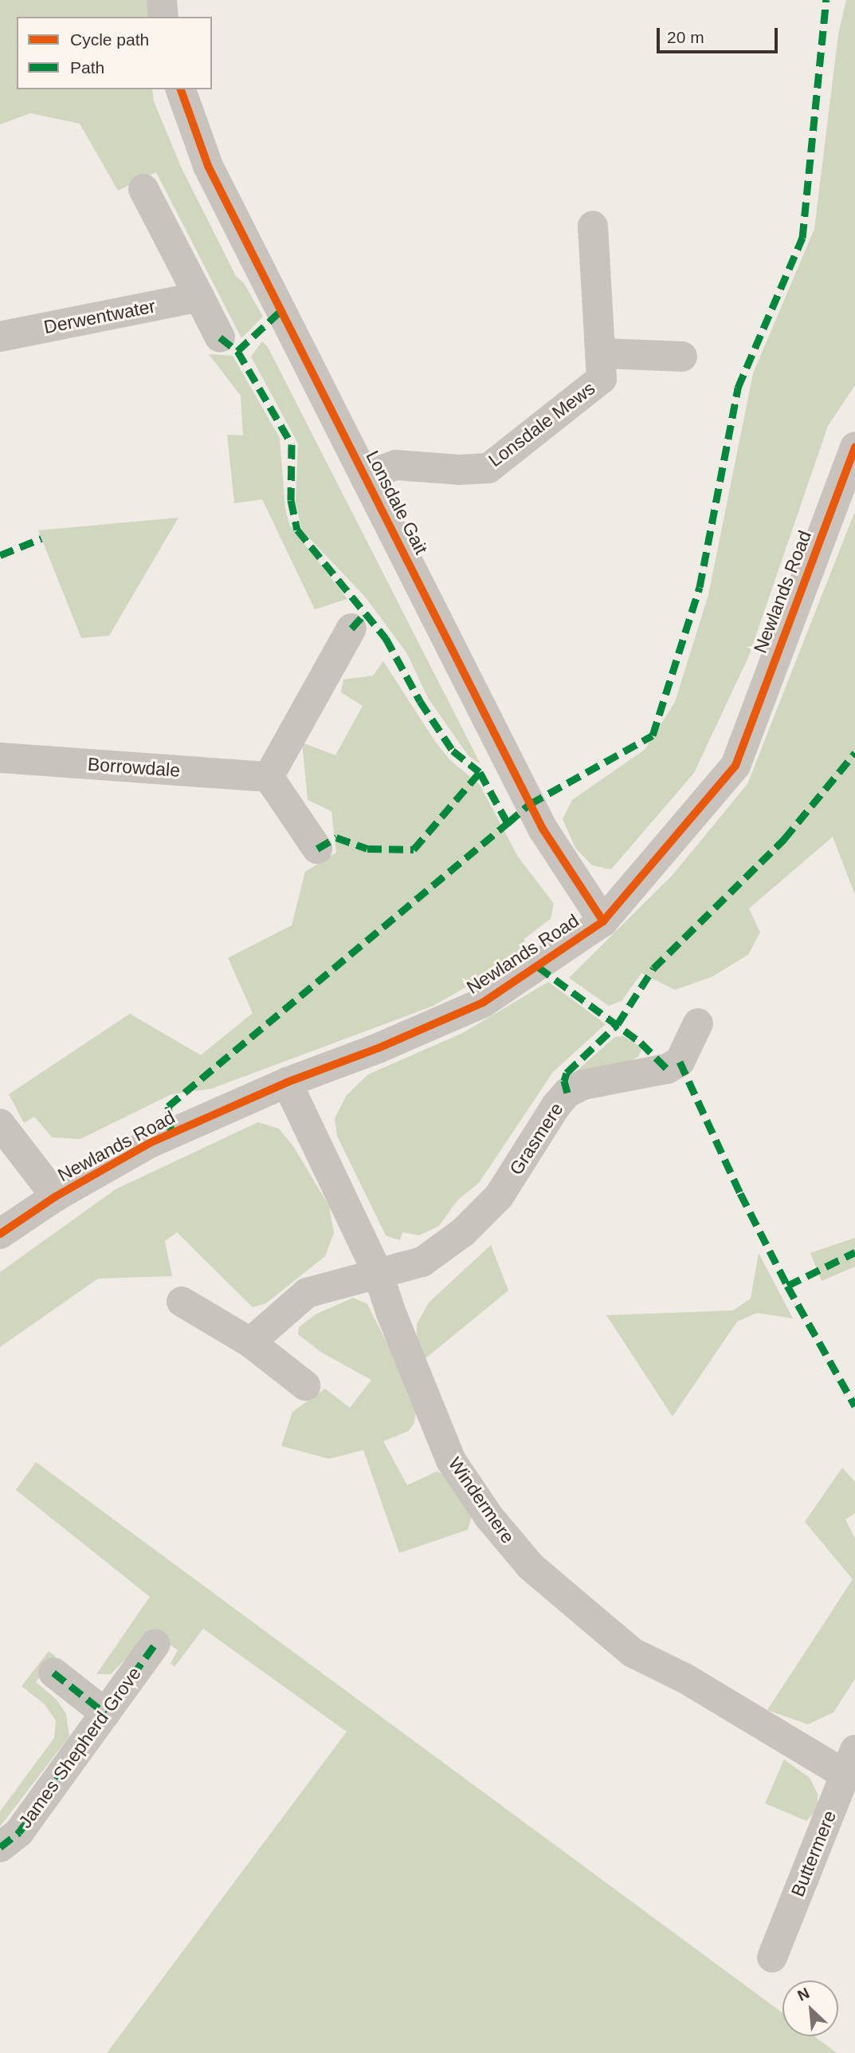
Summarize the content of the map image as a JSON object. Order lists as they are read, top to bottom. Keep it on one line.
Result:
{"streets":{"street":["Derwentwater","Lonsdale Mews","Lonsdale Gait","Newlands Road","Borrowdale","Grasmere","Windermere","James Shepherd Grove","Buttermere"]},"crossings":[["Lonsdale Mews","Lonsdale Gait"],["Lonsdale Gait","Newlands Road"],["Newlands Road","Windermere"],["Grasmere","Windermere"],["Windermere","Buttermere"]],"legend":["Cycle path","Path"],"scale_bar":"20 m","north":"top left"}
